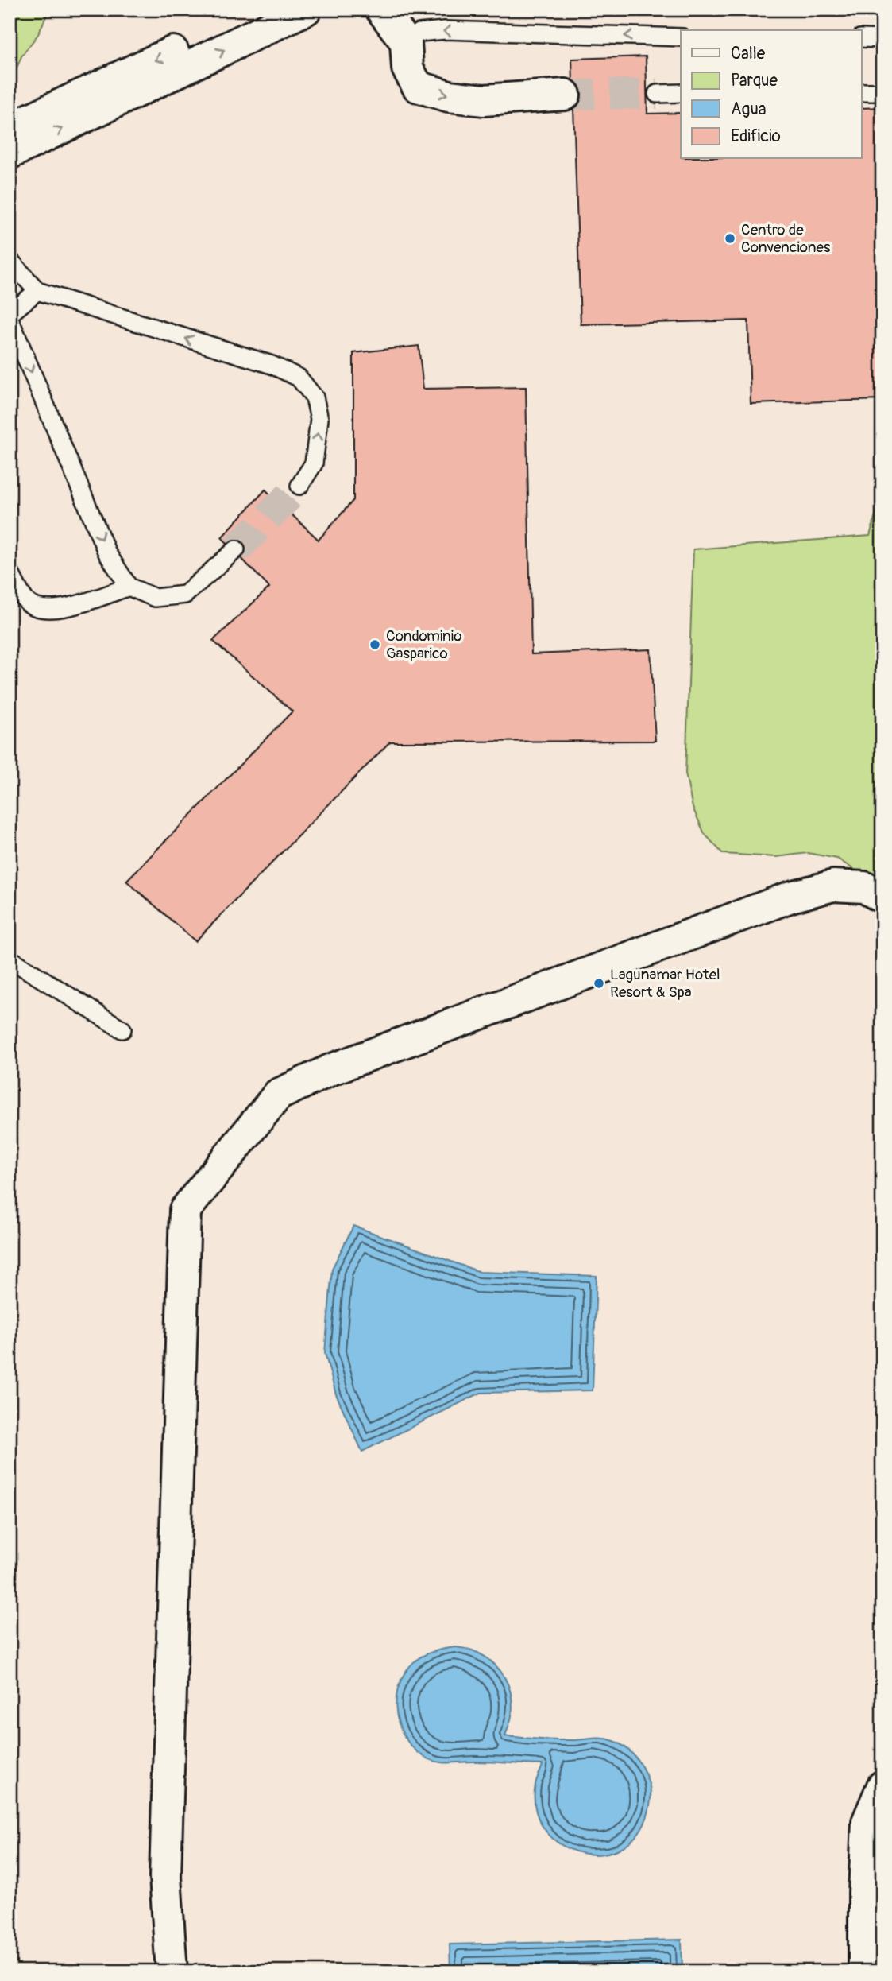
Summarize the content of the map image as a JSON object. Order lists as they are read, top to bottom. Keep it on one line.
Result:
{"places":["Centro de Convenciones","Condominio Gasparico","Lagunamar Hotel Resort & Spa"],"legend":["Calle","Parque","Agua","Edificio"]}
